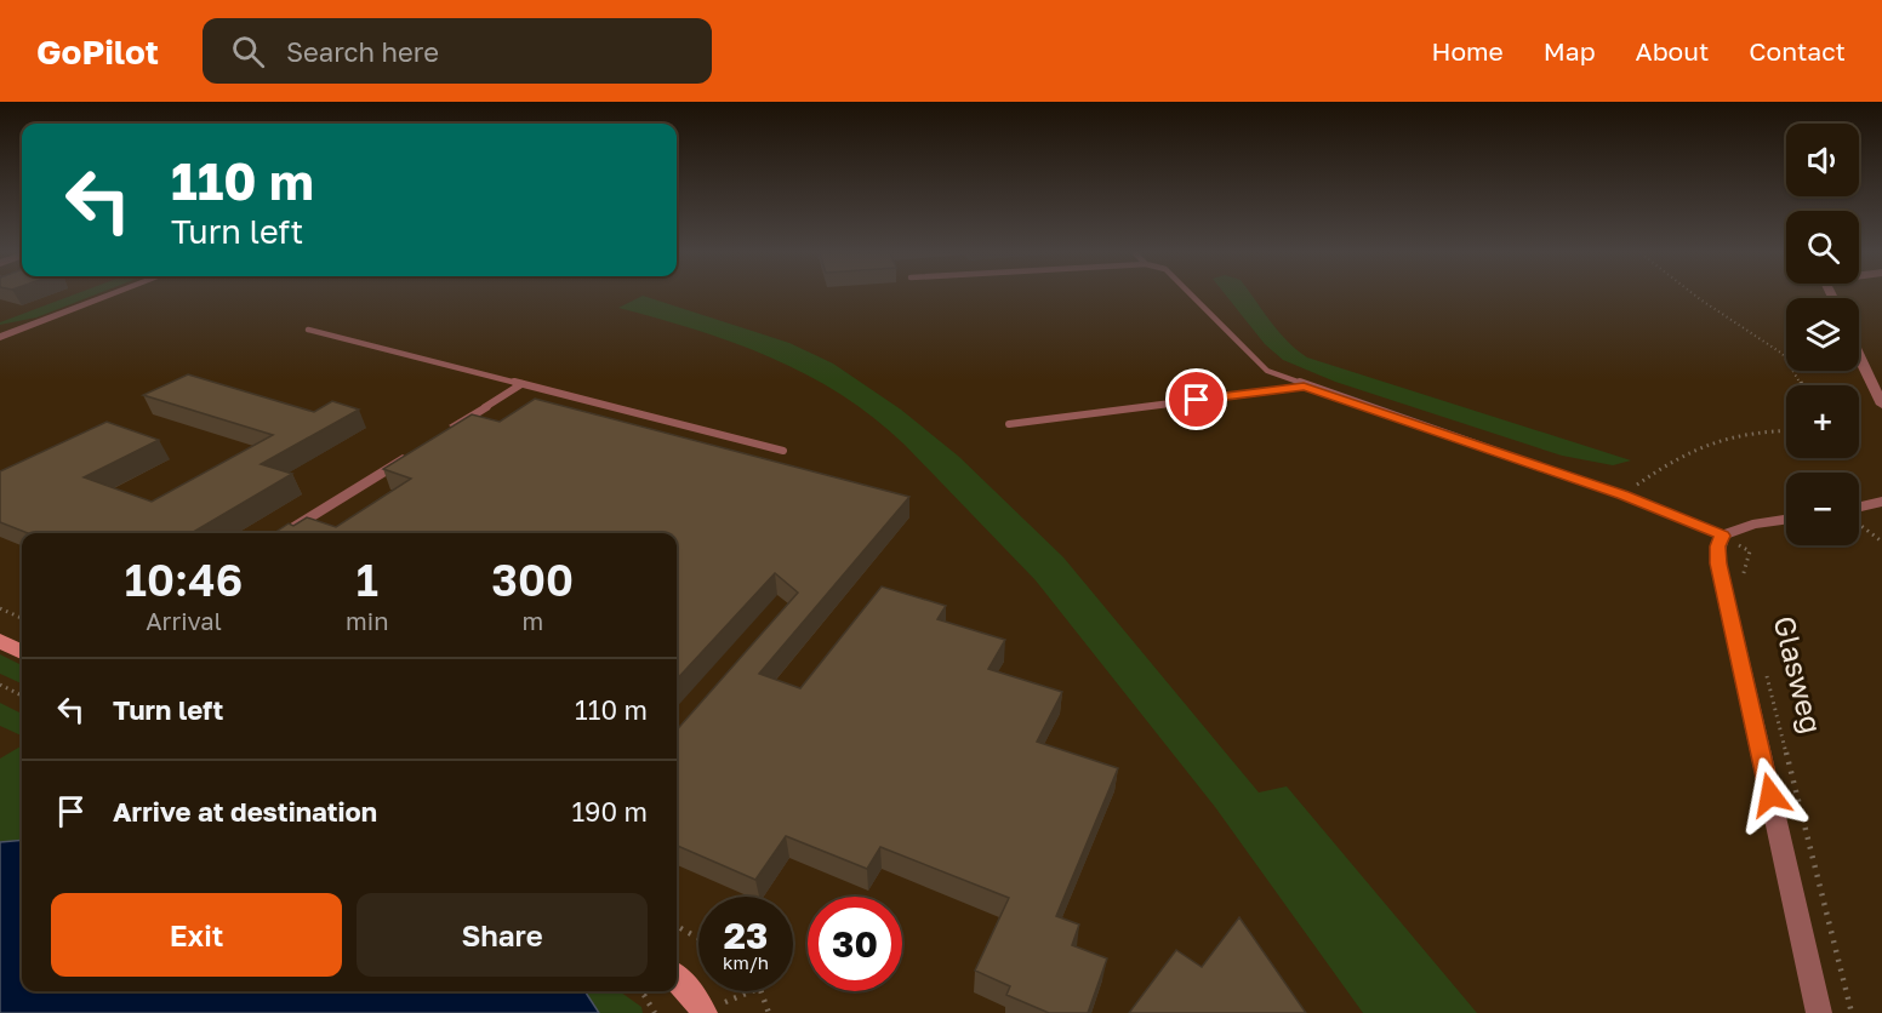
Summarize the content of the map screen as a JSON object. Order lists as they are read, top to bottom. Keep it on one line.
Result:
{"streets":{"street":["Glasweg"]},"page":{"header":"GoPilot","search":"Search here","nav":["Home","Map","About","Contact"],"map_buttons":["+","−"],"turn":["110 m","Turn left"],"eta":["10:46","Arrival","1","min","300","m"],"list":[{"name":"Turn left","value":"110 m"},{"name":"Arrive at destination","value":"190 m"}],"buttons":["Exit","Share"],"speed":"23 km/h","limit":"30"}}
